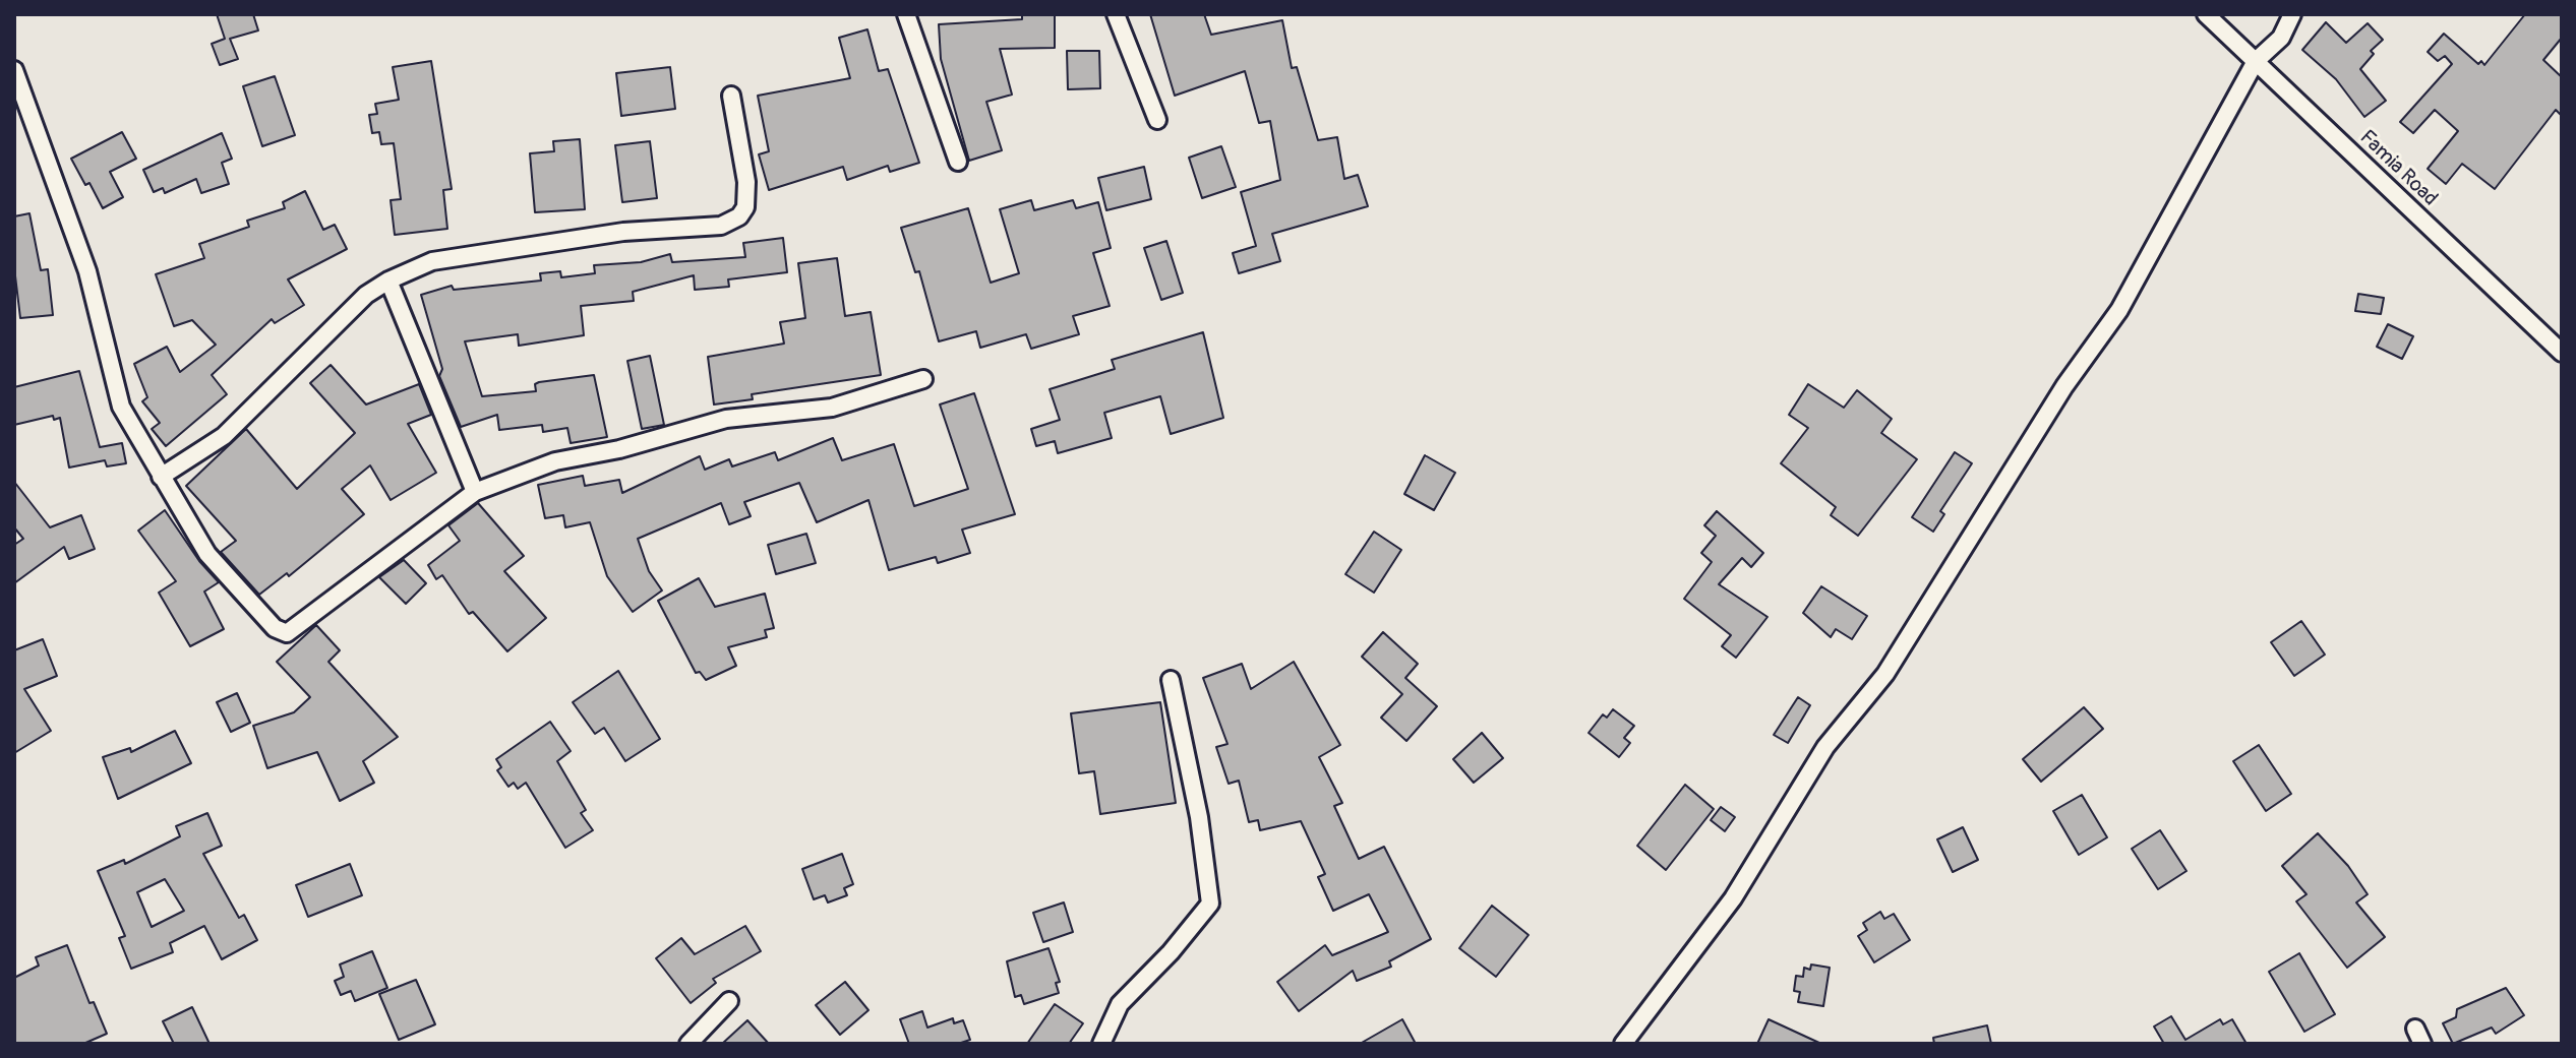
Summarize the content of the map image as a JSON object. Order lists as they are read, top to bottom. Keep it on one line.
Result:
{"streets":{"street":["Famia Road"]}}
